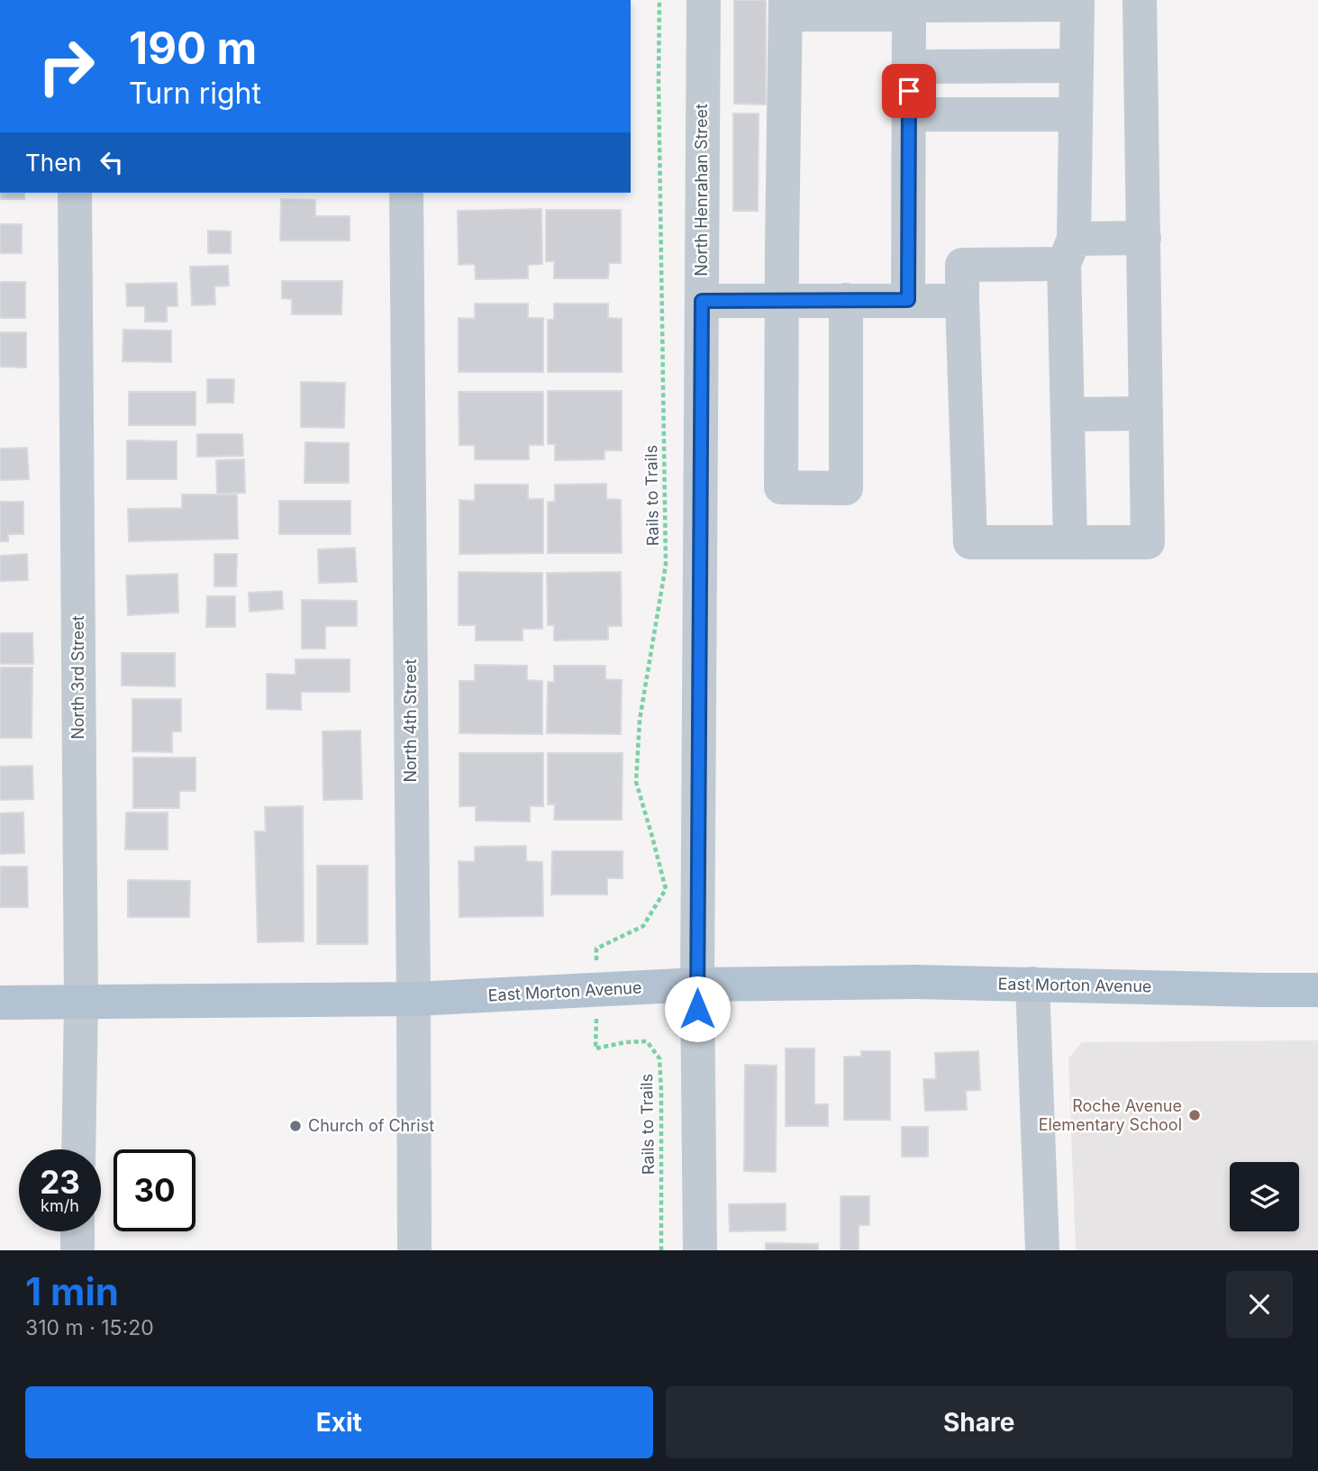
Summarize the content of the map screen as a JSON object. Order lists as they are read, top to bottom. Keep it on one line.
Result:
{"streets":{"main road":["East Morton Avenue"],"street":["North Henrahan Street","North 3rd Street","North 4th Street"],"path":["Rails to Trails"]},"crossings":[["North Henrahan Street","East Morton Avenue"],["North 3rd Street","East Morton Avenue"],["North 4th Street","East Morton Avenue"]],"places":["Roche Avenue Elementary School","Church of Christ"],"page":{"turn":["190 m","Turn right"],"then":"Then","speed":"23 km/h","limit":"30","heading":["1 min","310 m · 15:20"],"buttons":["Exit","Share"]}}
